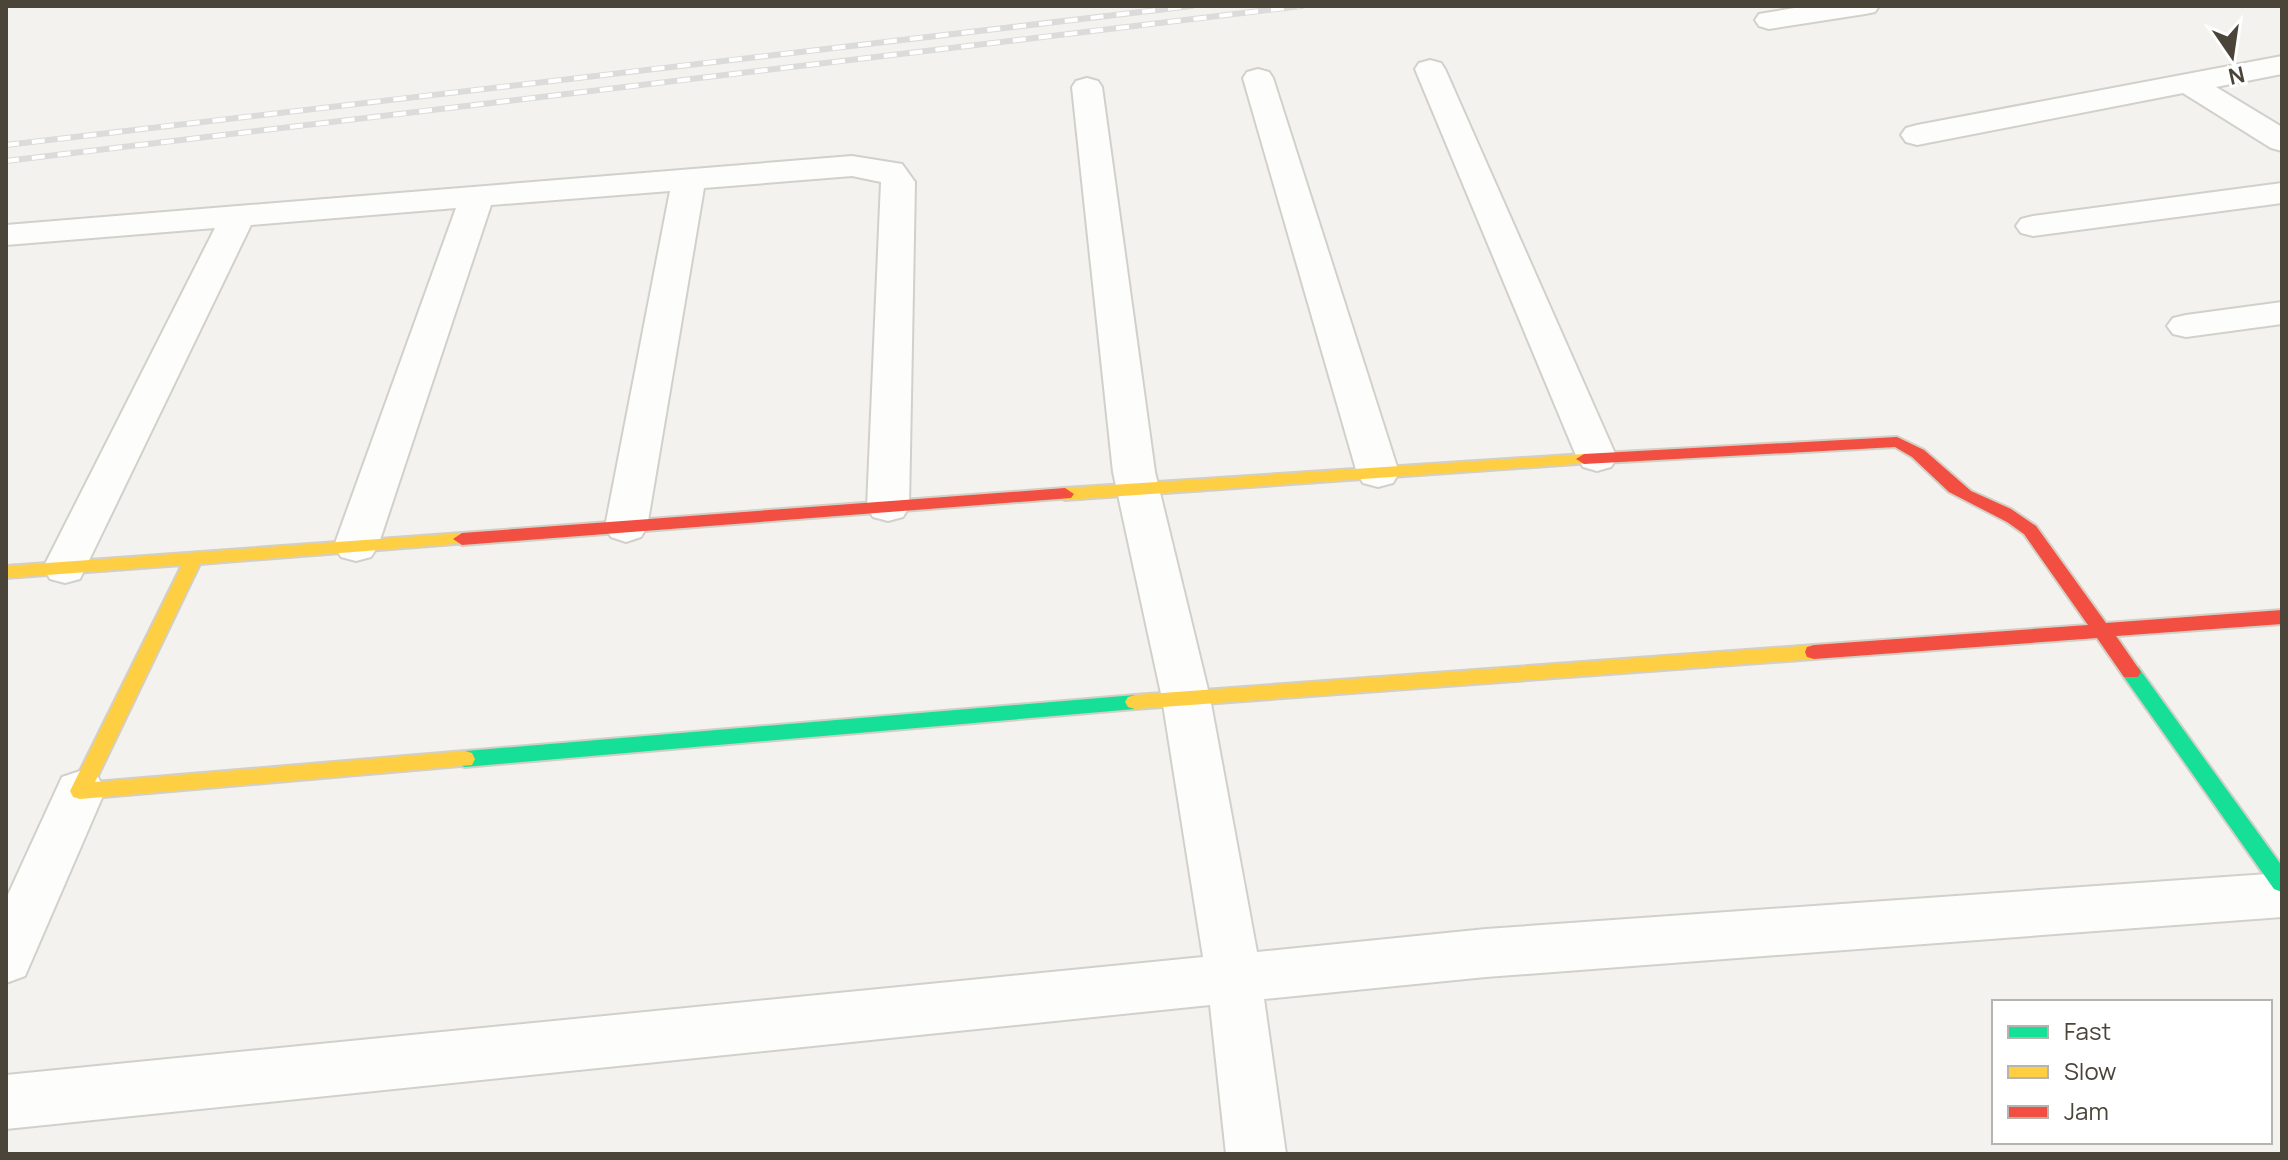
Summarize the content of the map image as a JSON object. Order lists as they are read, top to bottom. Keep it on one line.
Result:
{"legend":["Fast","Slow","Jam"],"north":"bottom"}
